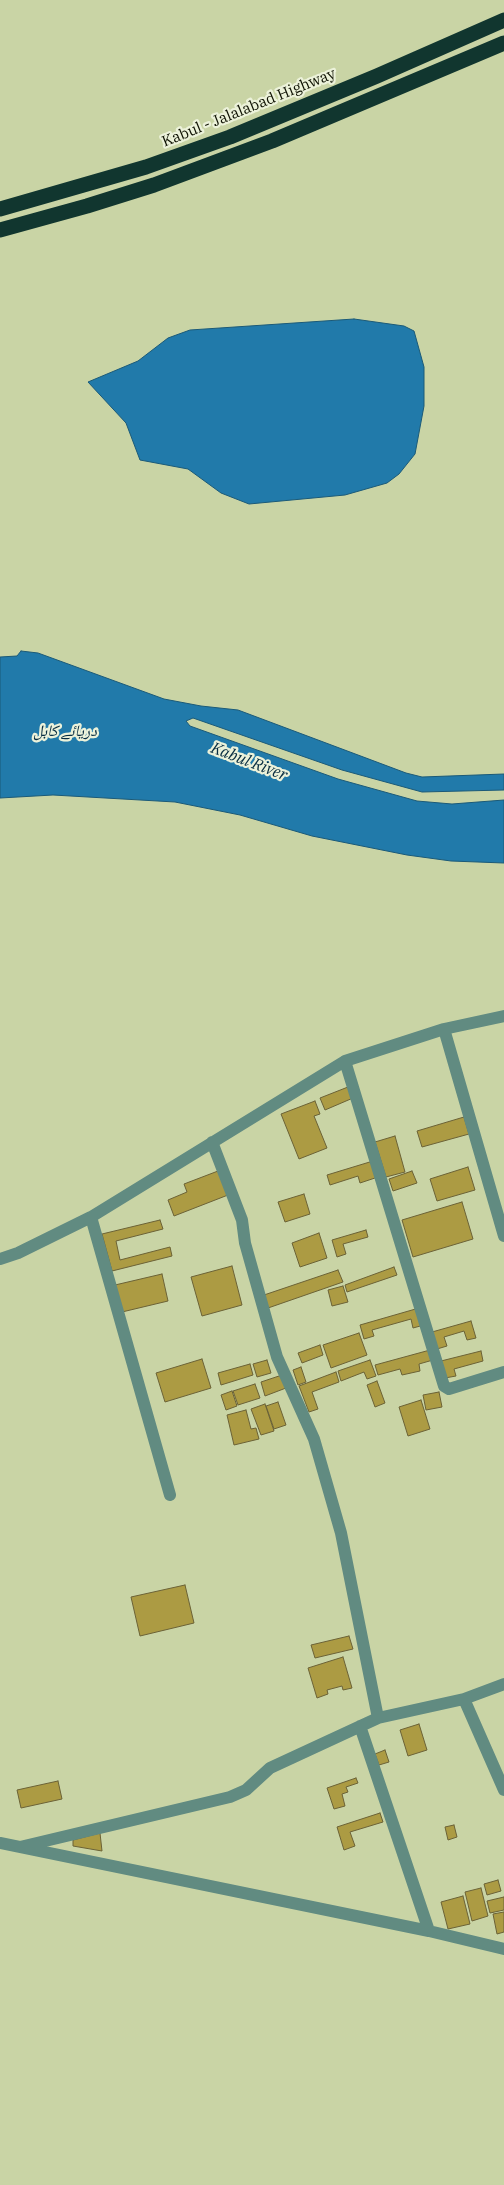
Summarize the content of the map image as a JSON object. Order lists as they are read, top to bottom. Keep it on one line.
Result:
{"streets":{"highway":["Kabul - Jalalabad Highway"]},"water":["دریائے کابل","Kabul River"]}
